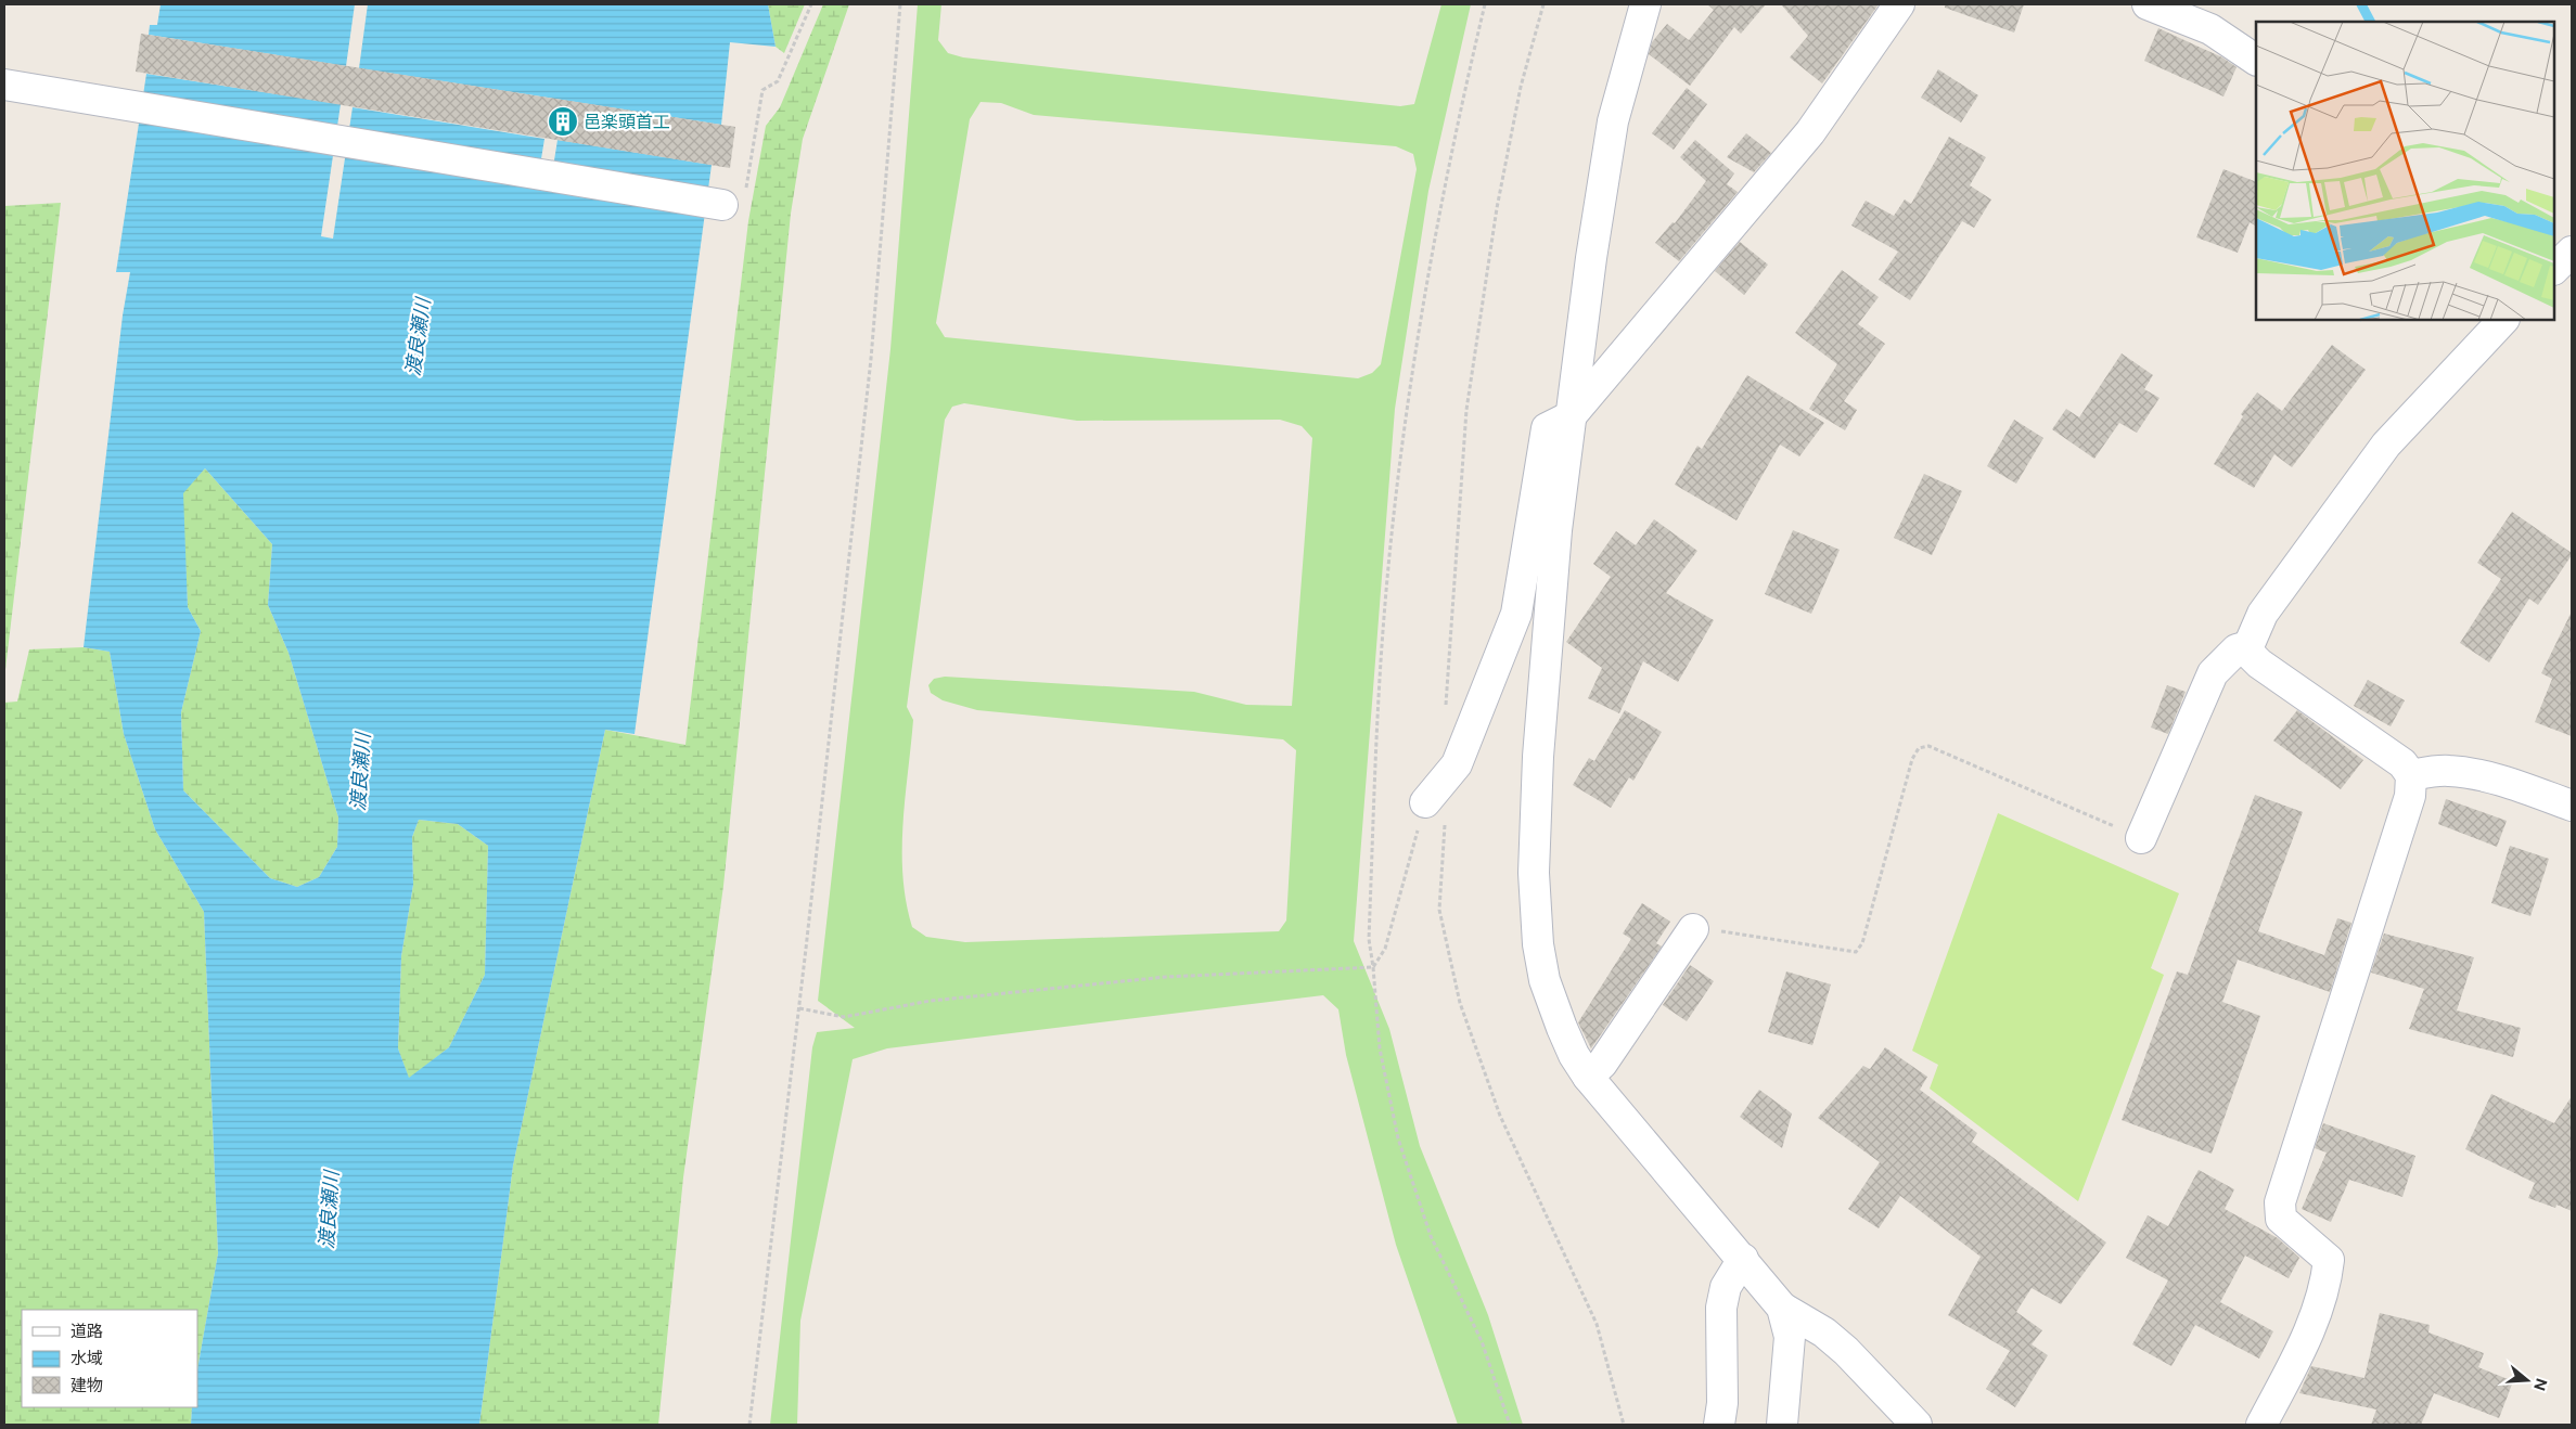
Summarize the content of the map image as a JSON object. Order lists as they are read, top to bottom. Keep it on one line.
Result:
{"water":["渡良瀬川"],"places":{"building":["邑楽頭首工"]},"legend":["道路","水域","建物"],"north":"right"}
